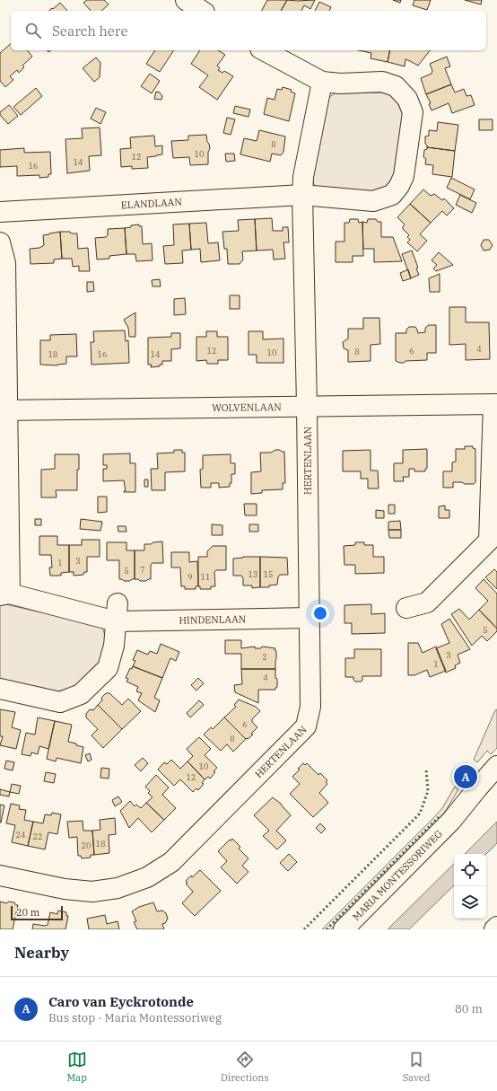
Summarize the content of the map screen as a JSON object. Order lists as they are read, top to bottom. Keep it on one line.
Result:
{"streets":{"street":["ELANDLAAN","WOLVENLAAN","HERTENLAAN","HINDENLAAN","MARIA MONTESSORIWEG"]},"crossings":[["WOLVENLAAN","HERTENLAAN"],["WOLVENLAAN","HINDENLAAN"],["HERTENLAAN","HINDENLAAN"]],"house_numbers":["8","10","12","14","16","4","12","6","8","10","18","16","14","3","1","7","5","13","15","9","11","5","3","2","1","4","6","8","10","12","24","22","18","20"],"scale_bar":"20 m","page":{"search":"Search here","pins":"A","scale":"20 m","heading":"Nearby","list":[{"mark":"A","name":"Caro van Eyckrotonde","note":"Bus stop · Maria Montessoriweg","value":"80 m"}],"nav":["Map","Directions","Saved"]}}
